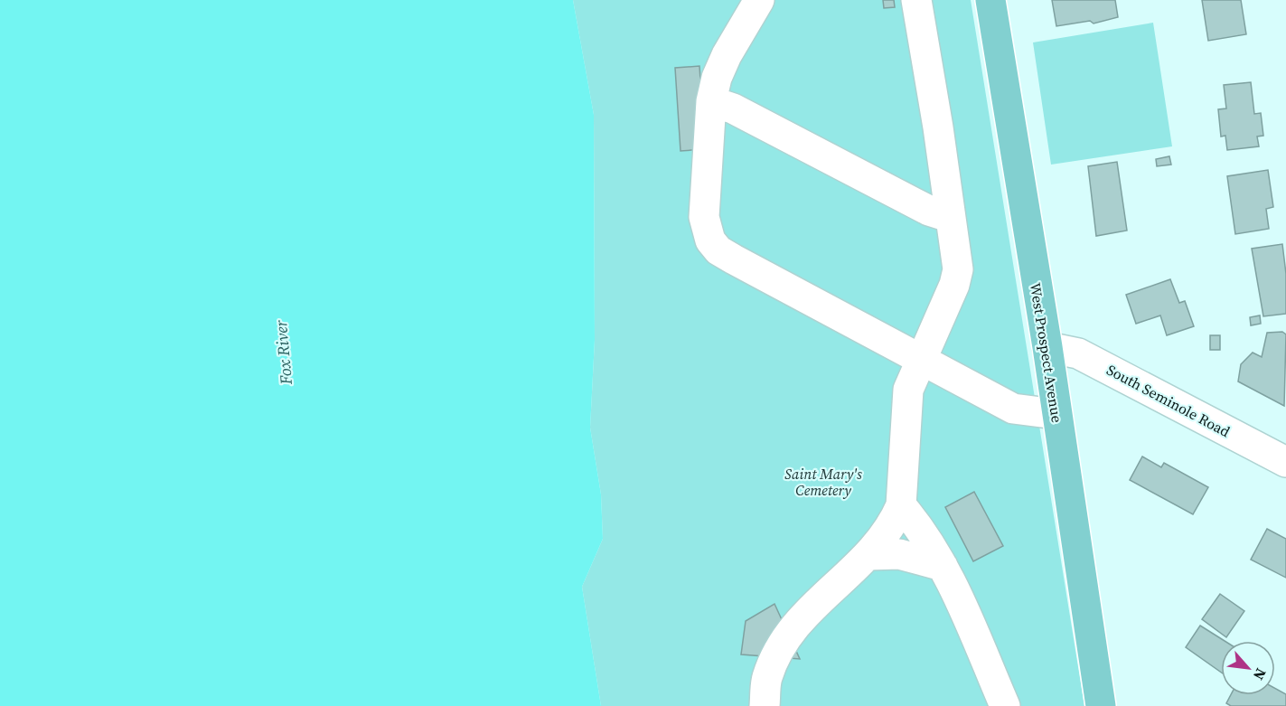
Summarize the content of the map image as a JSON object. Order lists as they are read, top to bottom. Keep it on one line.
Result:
{"streets":{"main road":["West Prospect Avenue"],"street":["South Seminole Road"]},"crossings":[["West Prospect Avenue","South Seminole Road"]],"water":["Fox River"],"parks":["Saint Mary's Cemetery"],"north":"bottom right"}
